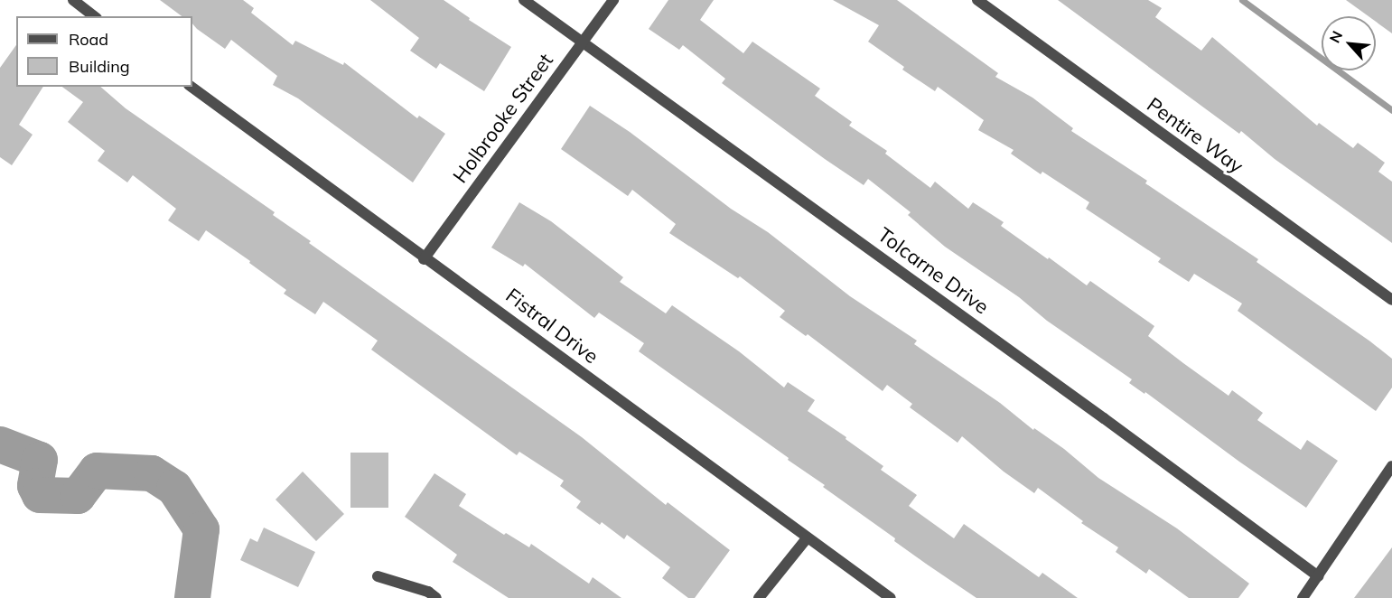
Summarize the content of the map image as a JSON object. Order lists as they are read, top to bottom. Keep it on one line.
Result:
{"streets":{"street":["Holbrooke Street","Pentire Way","Tolcarne Drive","Fistral Drive"]},"crossings":[["Holbrooke Street","Tolcarne Drive"],["Holbrooke Street","Fistral Drive"]],"legend":["Road","Building"],"north":"top left"}
